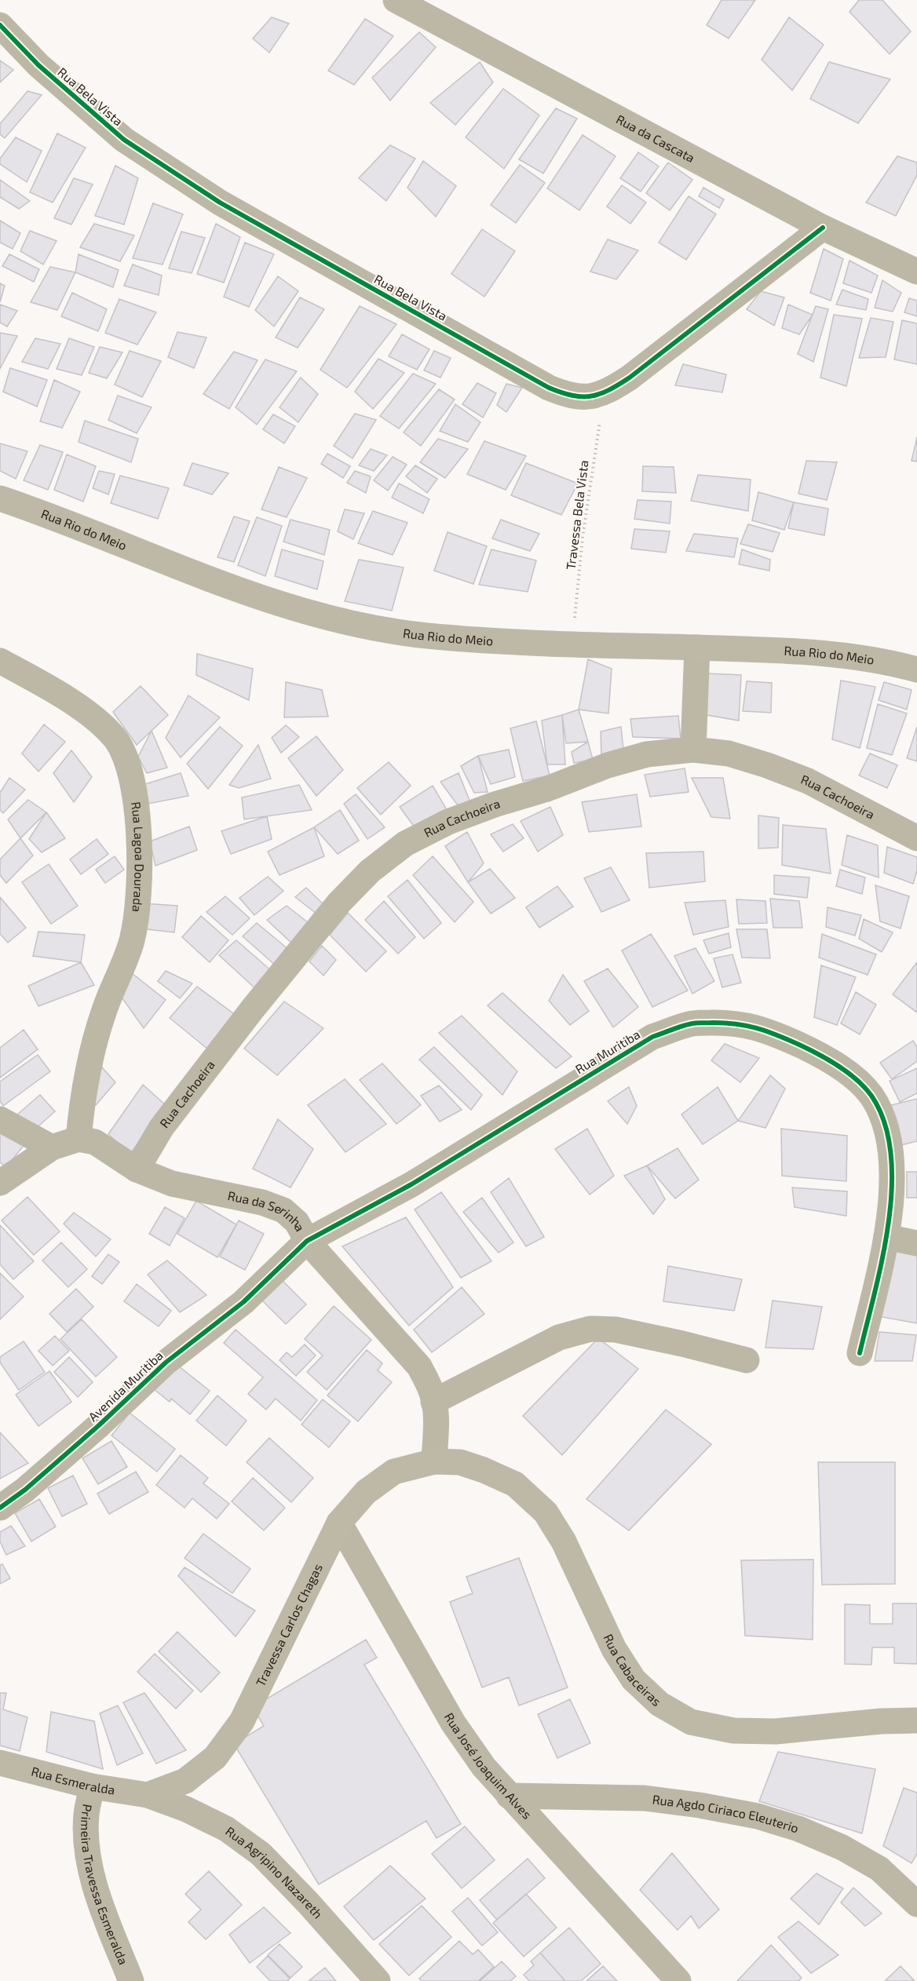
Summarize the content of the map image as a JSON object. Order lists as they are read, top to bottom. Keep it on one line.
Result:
{"streets":{"main road":["Rua Rio do Meio","Travessa Carlos Chagas","Rua Cabaceiras","Rua Esmeralda"],"street":["Rua Bela Vista","Rua da Cascata","Rua Cachoeira","Rua Lagoa Dourada","Rua Muritiba","Rua da Serinha","Avenida Muritiba","Rua José Joaquim Alves","Rua Agdo Ciriaco Eleuterio","Rua Agripino Nazareth","Primeira Travessa Esmeralda"],"path":["Travessa Bela Vista"]},"crossings":[["Rua Bela Vista","Rua da Cascata"],["Rua Bela Vista","Travessa Bela Vista"],["Travessa Bela Vista","Rua Rio do Meio"],["Rua Cachoeira","Rua da Serinha"],["Rua Lagoa Dourada","Rua da Serinha"],["Rua Muritiba","Rua da Serinha"],["Rua Muritiba","Avenida Muritiba"],["Rua da Serinha","Avenida Muritiba"],["Rua da Serinha","Travessa Carlos Chagas"],["Rua da Serinha","Rua Cabaceiras"],["Travessa Carlos Chagas","Rua Cabaceiras"],["Travessa Carlos Chagas","Rua José Joaquim Alves"],["Travessa Carlos Chagas","Rua Esmeralda"],["Travessa Carlos Chagas","Rua Agripino Nazareth"],["Rua José Joaquim Alves","Rua Agdo Ciriaco Eleuterio"],["Rua Esmeralda","Rua Agripino Nazareth"],["Rua Esmeralda","Primeira Travessa Esmeralda"]]}
